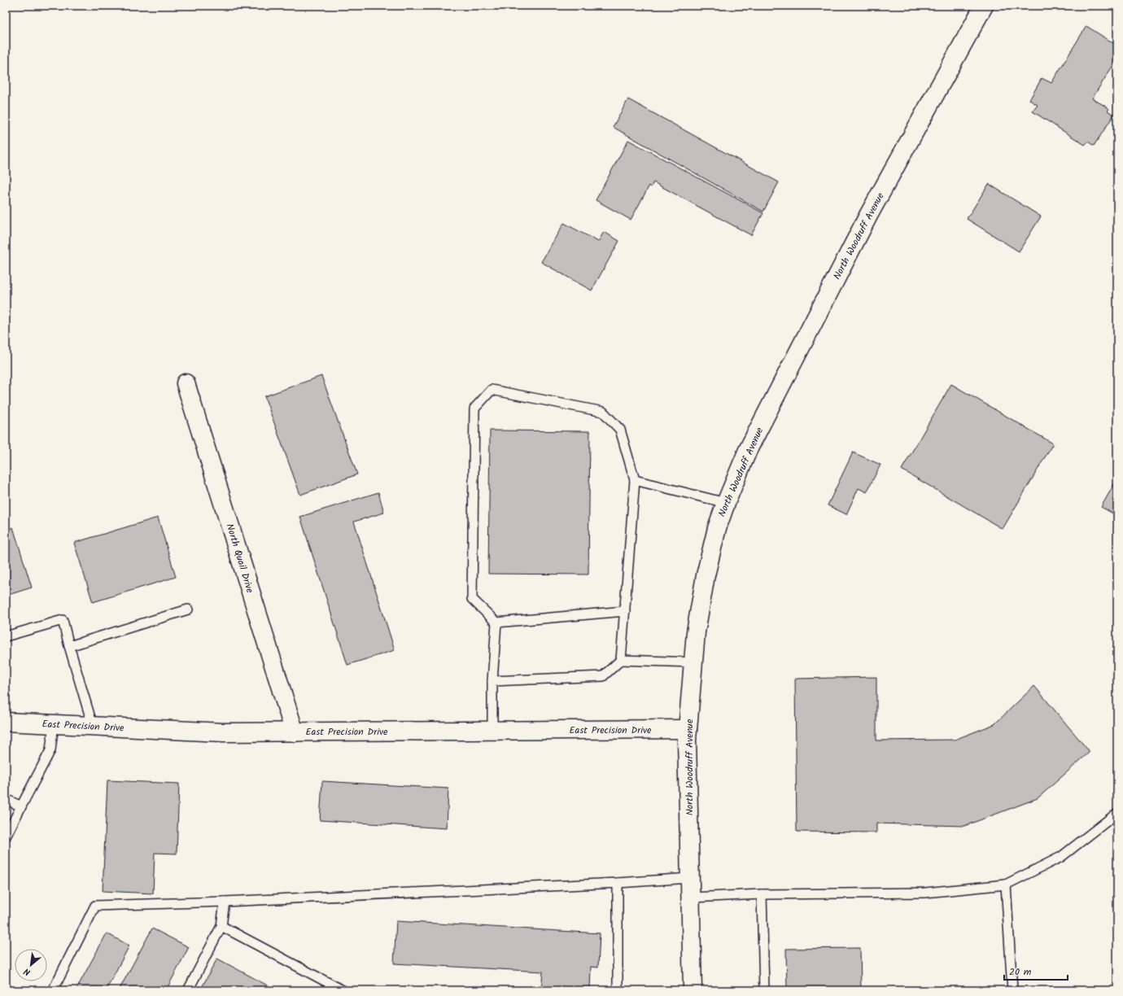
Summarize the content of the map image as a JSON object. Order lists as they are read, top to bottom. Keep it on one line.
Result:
{"streets":{"main road":["North Woodruff Avenue","North Quail Drive","East Precision Drive"]},"crossings":[["North Woodruff Avenue","East Precision Drive"],["North Quail Drive","East Precision Drive"]],"scale_bar":"20 m","north":"bottom left"}
